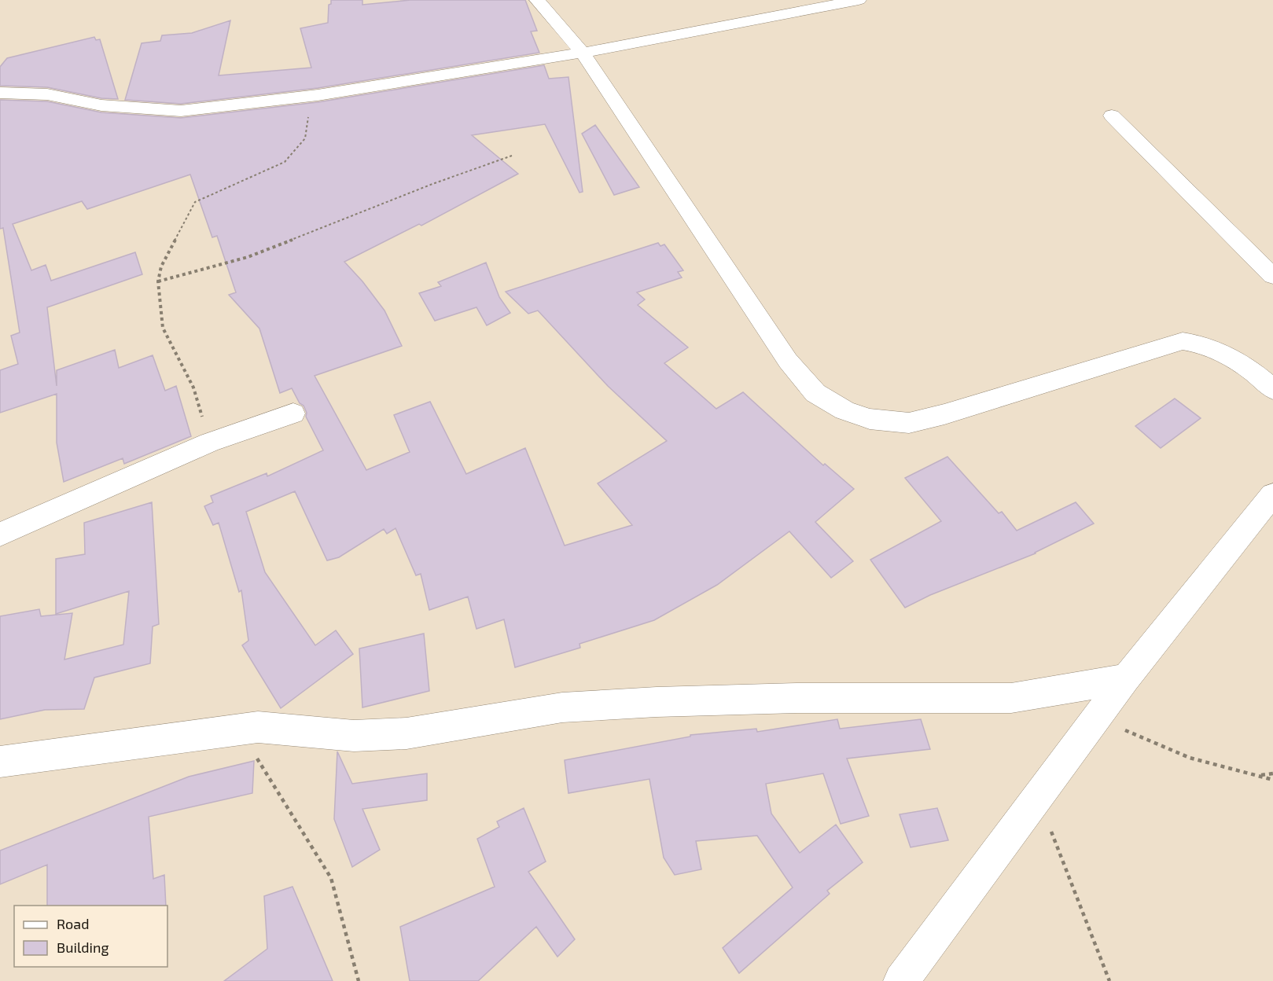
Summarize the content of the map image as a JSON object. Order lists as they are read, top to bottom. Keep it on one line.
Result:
{"legend":["Road","Building"]}
